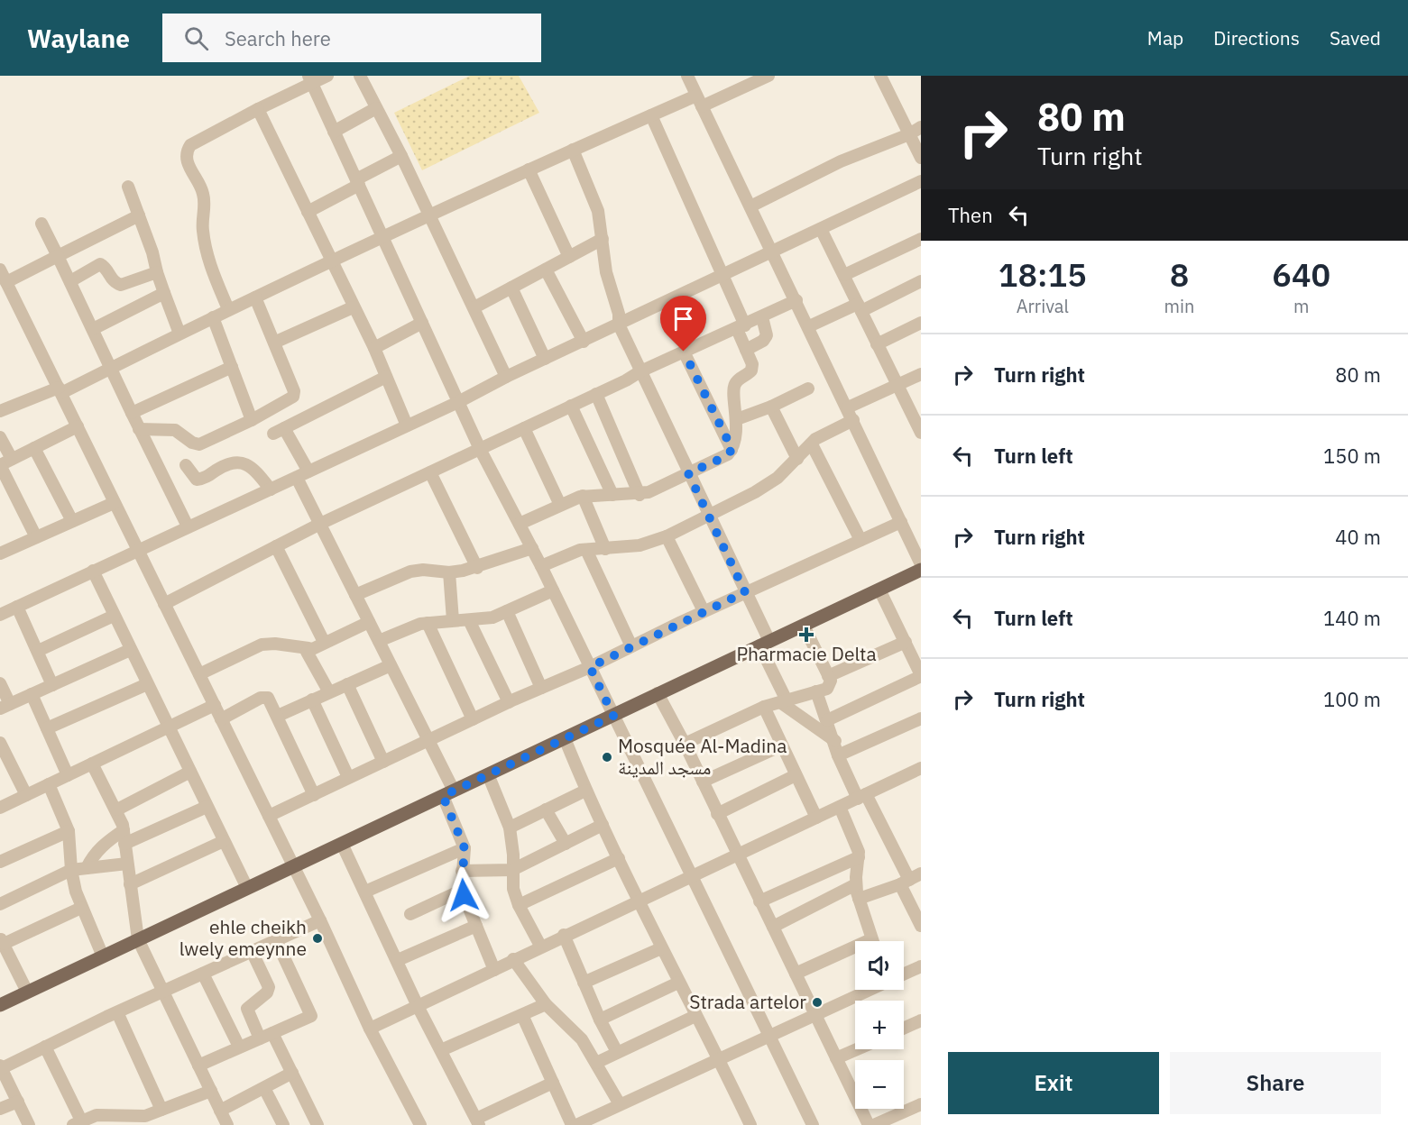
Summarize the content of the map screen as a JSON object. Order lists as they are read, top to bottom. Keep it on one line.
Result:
{"places":{"health":["Pharmacie Delta"],"other":["Mosquée Al-Madina مسجد المدينة","ehle cheikh lwely emeynne","Strada artelor"]},"page":{"header":"Waylane","search":"Search here","nav":["Map","Directions","Saved"],"turn":["80 m","Turn right"],"then":"Then","eta":["18:15","Arrival","8","min","640","m"],"list":[{"name":"Turn right","value":"80 m"},{"name":"Turn left","value":"150 m"},{"name":"Turn right","value":"40 m"},{"name":"Turn left","value":"140 m"},{"name":"Turn right","value":"100 m"}],"map_buttons":["+","−"],"buttons":["Exit","Share"]}}
